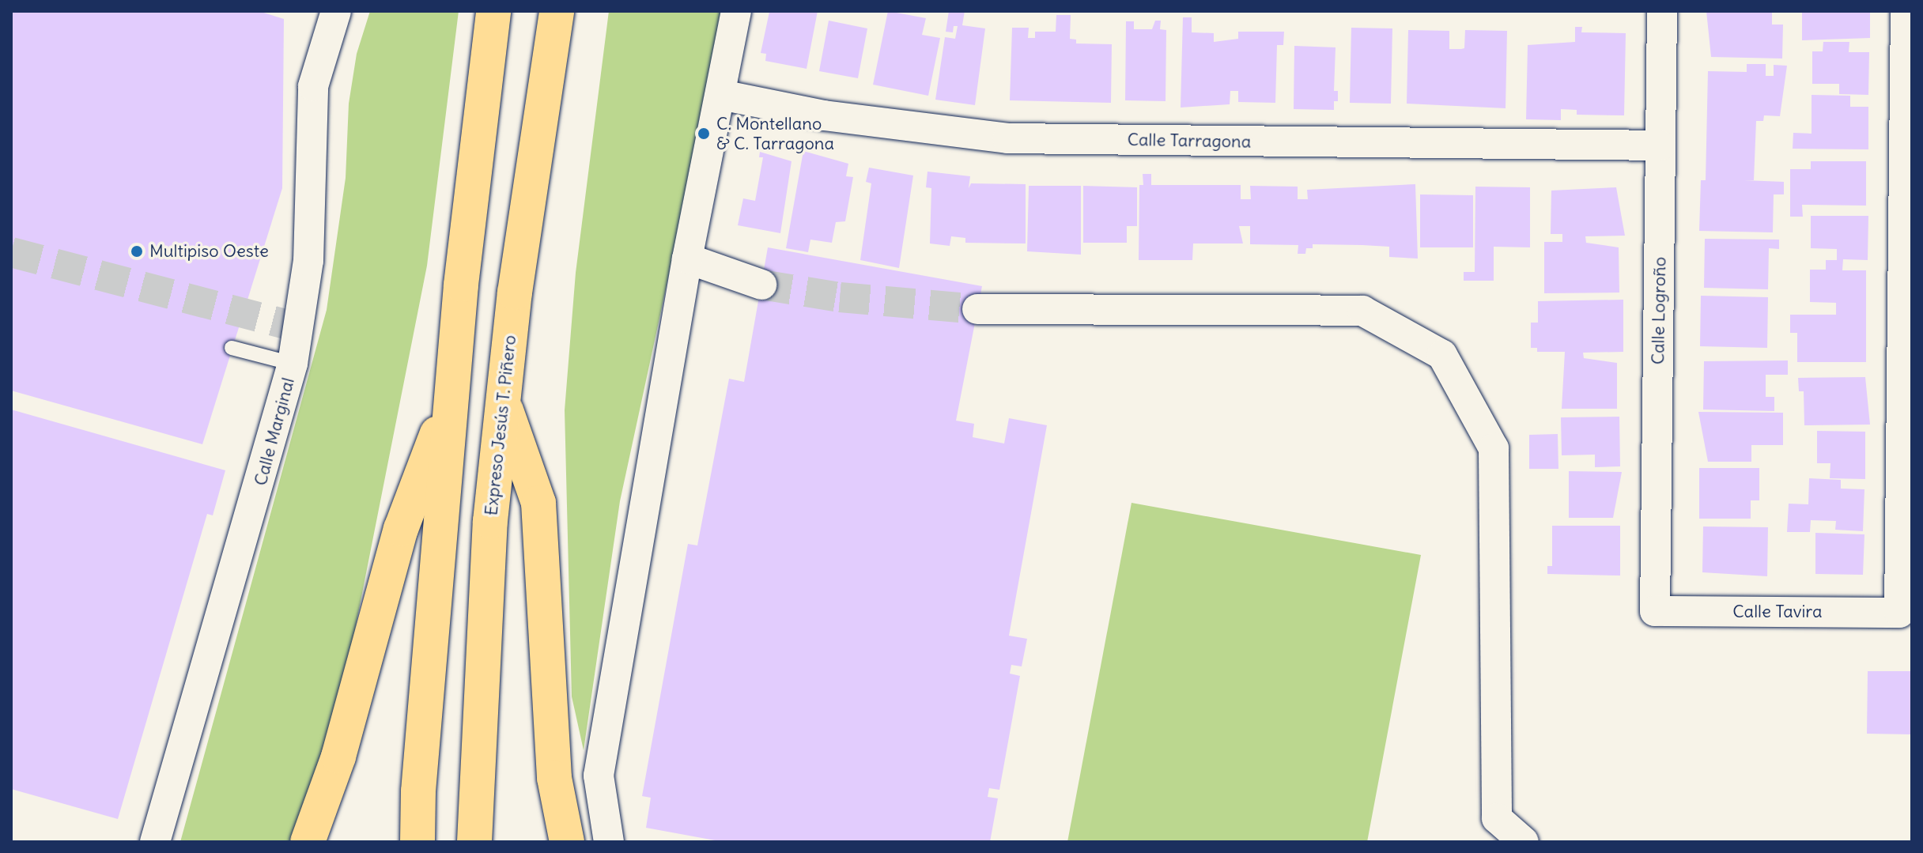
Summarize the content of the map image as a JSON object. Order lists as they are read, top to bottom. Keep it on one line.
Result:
{"streets":{"highway":["Expreso Jesús T. Piñero"],"street":["Calle Tarragona","Calle Logroño","Calle Marginal","Calle Tavira"]},"crossings":[["Calle Tarragona","Calle Logroño"],["Calle Logroño","Calle Tavira"]],"places":["C. Montellano & C. Tarragona","Multipiso Oeste"]}
